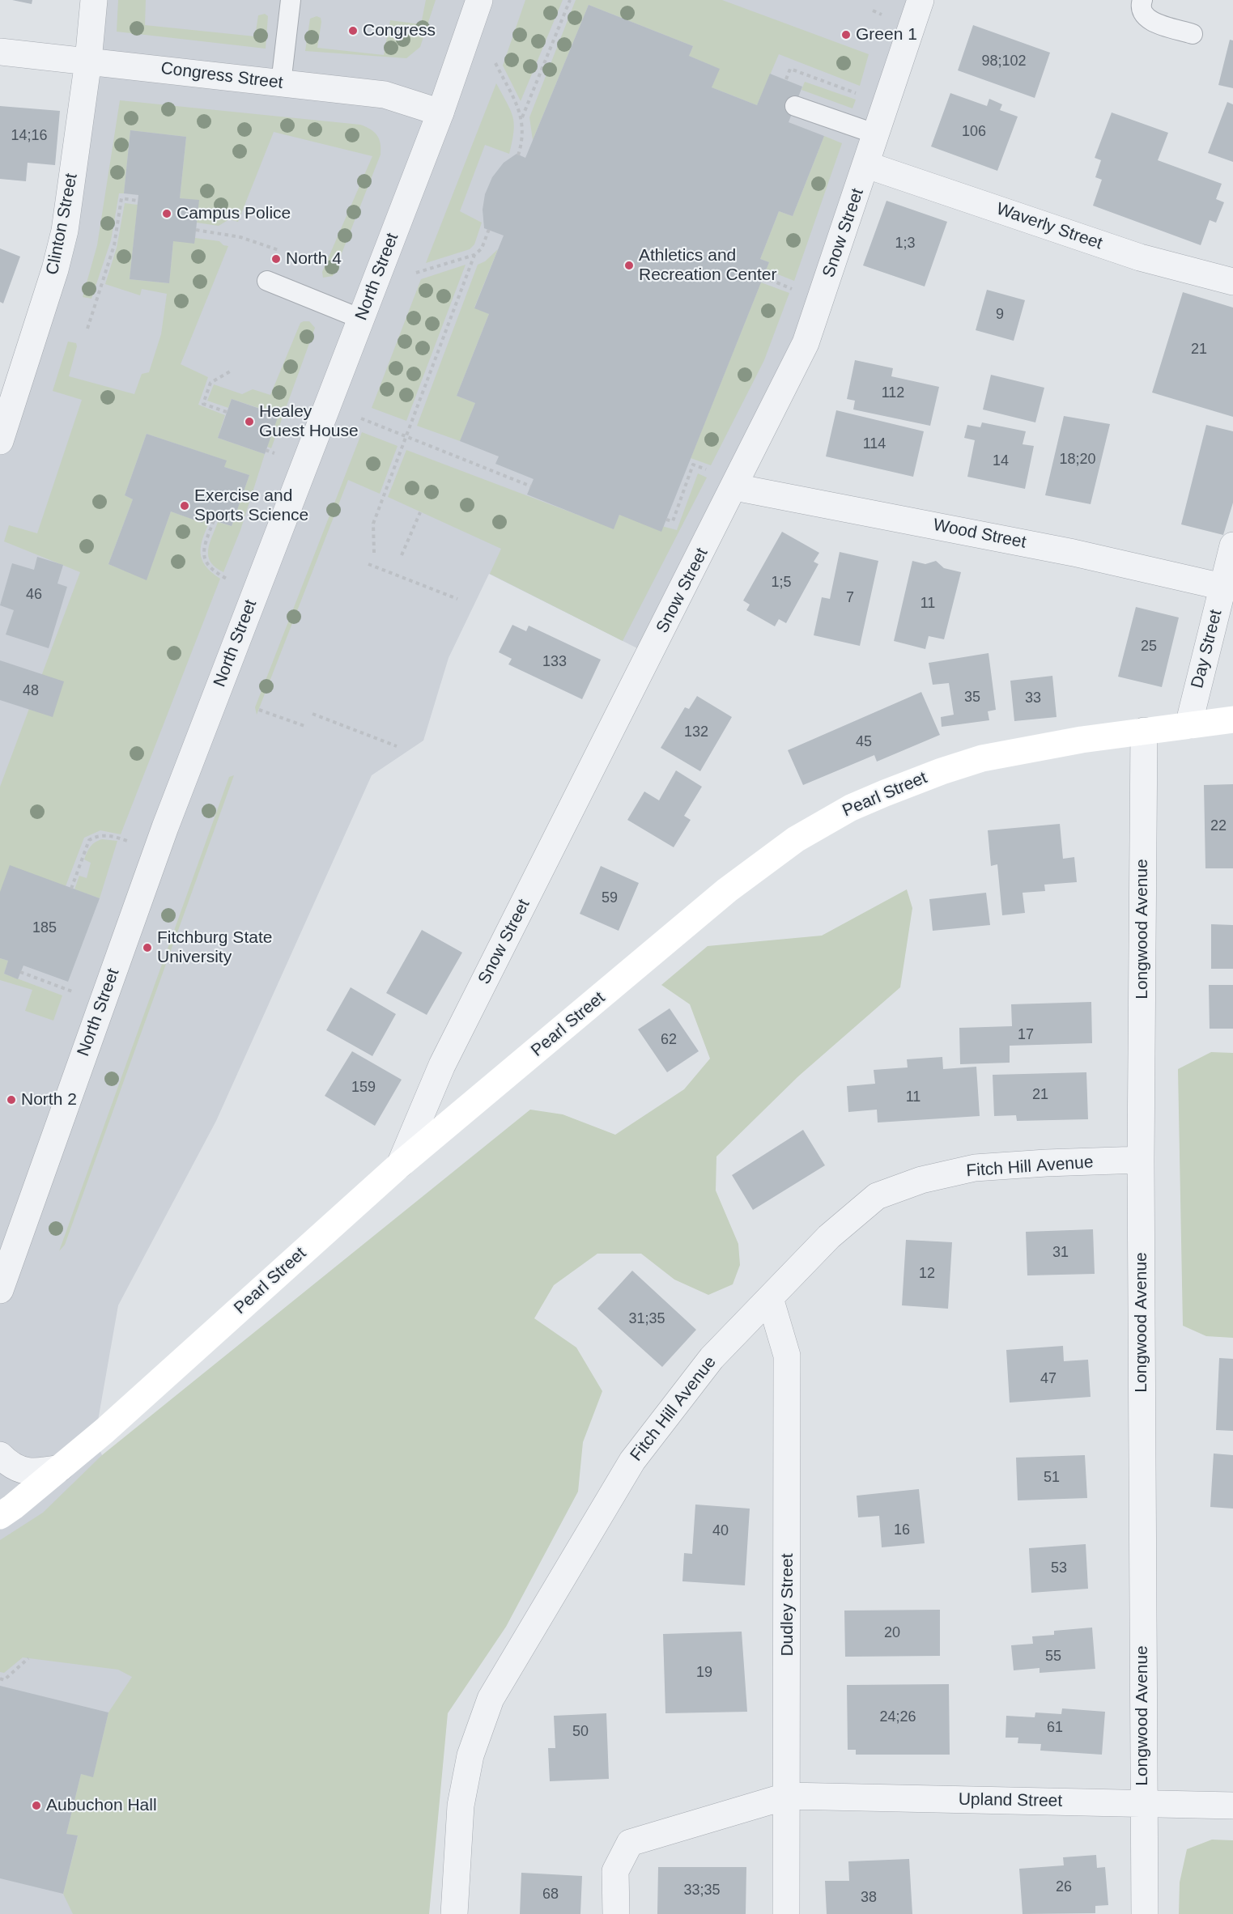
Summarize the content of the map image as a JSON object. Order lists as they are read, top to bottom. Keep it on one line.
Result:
{"streets":{"main road":["Pearl Street"],"street":["Congress Street","Clinton Street","Waverly Street","Snow Street","North Street","Wood Street","Day Street","Longwood Avenue","Fitch Hill Avenue","Dudley Street","Upland Street"]},"crossings":[["Congress Street","Clinton Street"],["Congress Street","North Street"],["Waverly Street","Snow Street"],["Snow Street","Wood Street"],["Snow Street","Pearl Street"],["Wood Street","Day Street"],["Day Street","Pearl Street"],["Pearl Street","Longwood Avenue"],["Longwood Avenue","Fitch Hill Avenue"],["Longwood Avenue","Upland Street"],["Fitch Hill Avenue","Dudley Street"],["Dudley Street","Upland Street"]],"places":["Congress","Green 1","Campus Police","North 4","Athletics and Recreation Center","Healey Guest House","Exercise and Sports Science","Fitchburg State University","North 2","Aubuchon Hall"],"house_numbers":["98;102","106","14;16","1;3","9","21","112","114","18;20","14","1;5","46","7","11","25","133","48","35","33","132","45","22","59","185","17","62","159","21","11","31","12","31;35","47","51","16","40","53","20","55","19","24;26","61","50","26","33;35","68","38"]}
